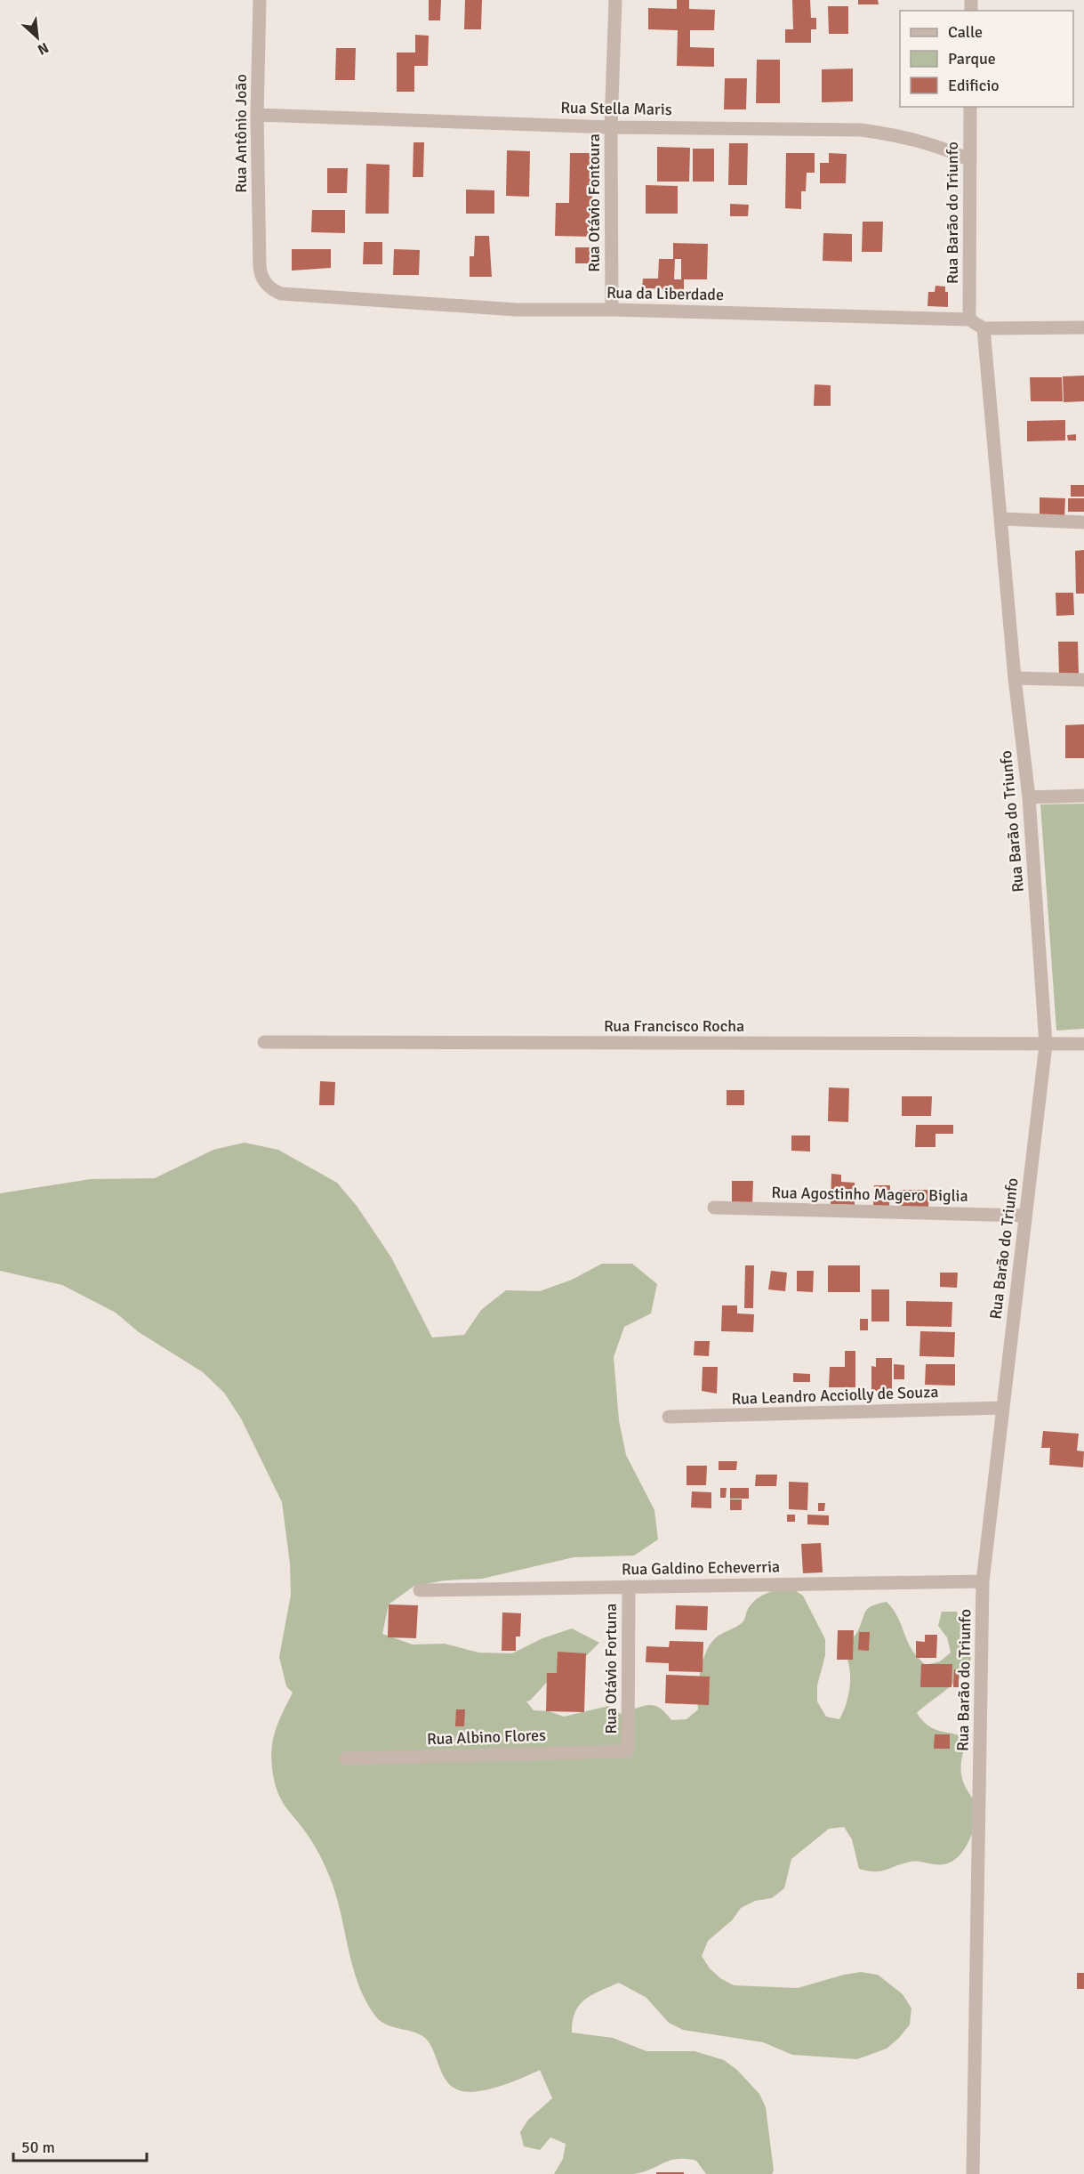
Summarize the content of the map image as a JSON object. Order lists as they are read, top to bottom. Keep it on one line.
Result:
{"streets":{"street":["Rua Stella Maris","Rua Antônio João","Rua Otávio Fontoura","Rua Barão do Triunfo","Rua da Liberdade","Rua Francisco Rocha","Rua Agostinho Magero Biglia","Rua Leandro Acciolly de Souza","Rua Galdino Echeverria","Rua Otávio Fortuna","Rua Albino Flores"]},"crossings":[["Rua Stella Maris","Rua Antônio João"],["Rua Stella Maris","Rua Otávio Fontoura"],["Rua Stella Maris","Rua Barão do Triunfo"],["Rua Antônio João","Rua da Liberdade"],["Rua Otávio Fontoura","Rua da Liberdade"],["Rua Barão do Triunfo","Rua da Liberdade"],["Rua Barão do Triunfo","Rua Francisco Rocha"],["Rua Barão do Triunfo","Rua Agostinho Magero Biglia"],["Rua Barão do Triunfo","Rua Leandro Acciolly de Souza"],["Rua Barão do Triunfo","Rua Galdino Echeverria"],["Rua Galdino Echeverria","Rua Otávio Fortuna"],["Rua Otávio Fortuna","Rua Albino Flores"]],"legend":["Calle","Parque","Edificio"],"scale_bar":"50 m","north":"bottom right"}
